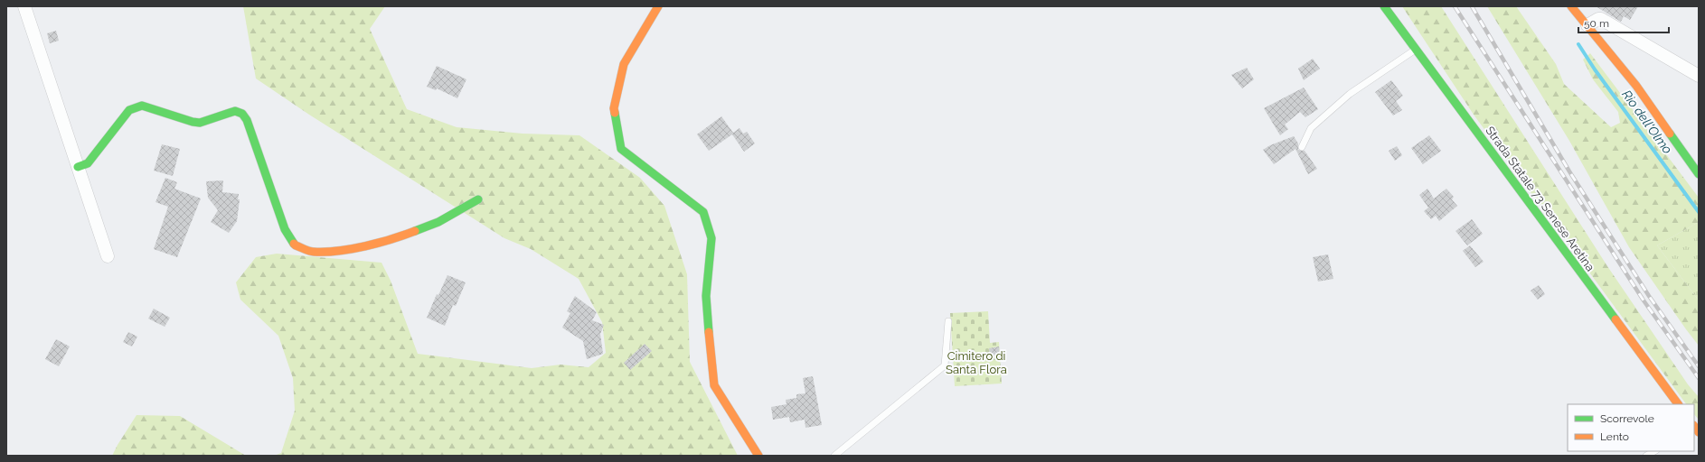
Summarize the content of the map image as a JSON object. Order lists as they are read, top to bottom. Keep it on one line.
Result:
{"streets":{"street":["Strada Statale 73 Senese Aretina"]},"water":["Rio dell'Olmo"],"parks":["Cimitero di Santa Flora"],"legend":["Scorrevole","Lento"],"scale_bar":"50 m"}
